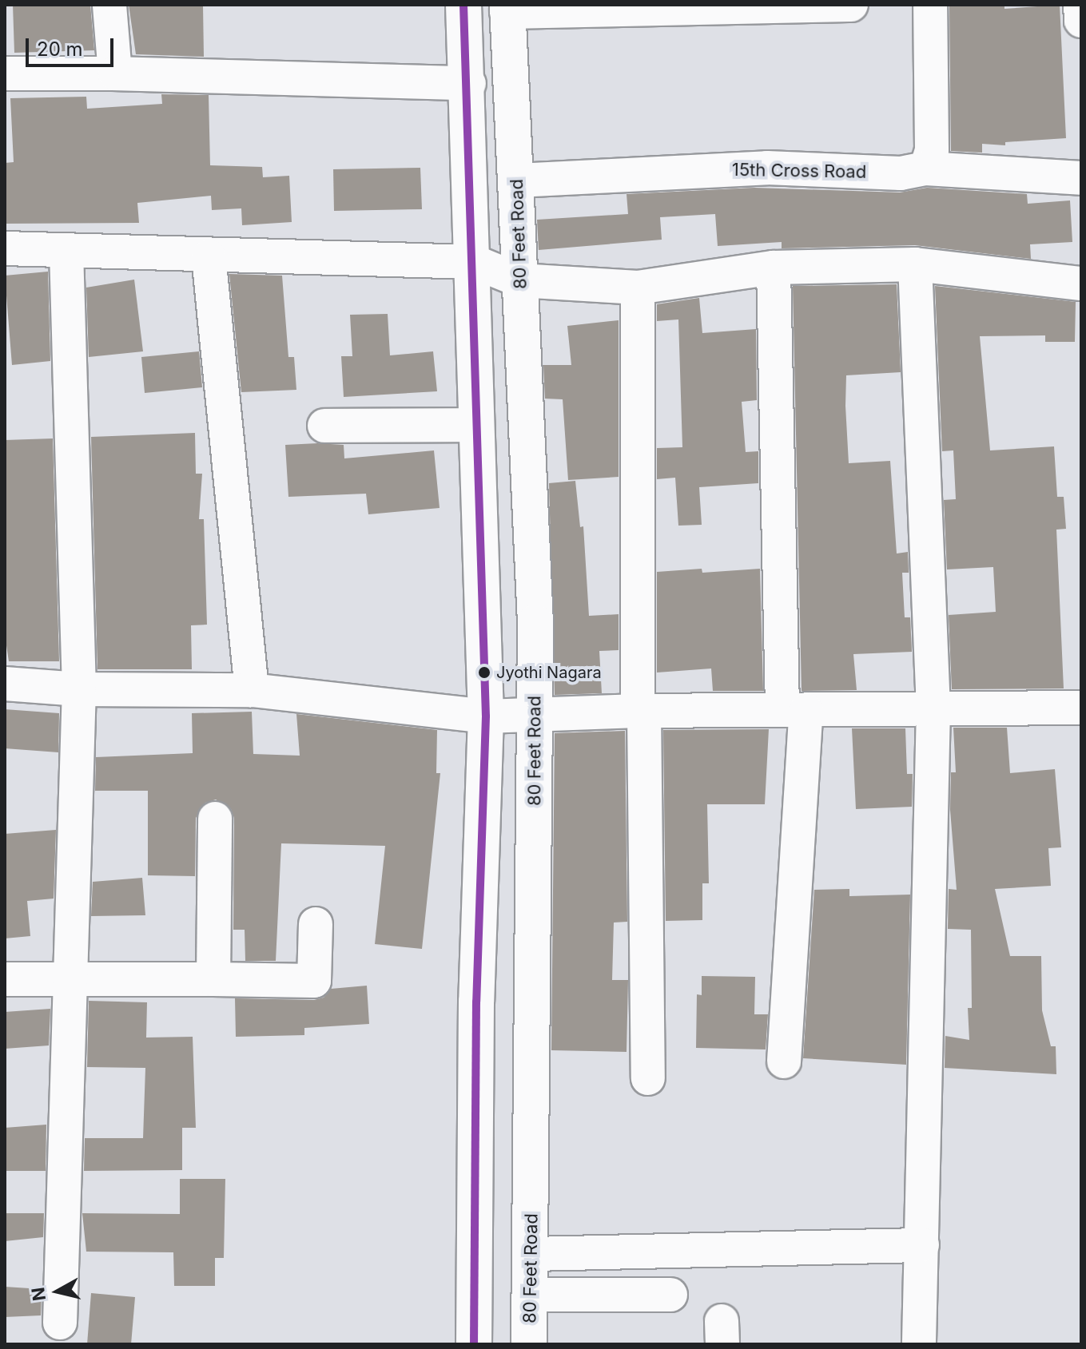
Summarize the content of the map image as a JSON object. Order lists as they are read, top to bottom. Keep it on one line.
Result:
{"streets":{"main road":["80 Feet Road"],"street":["15th Cross Road"]},"crossings":[["15th Cross Road","80 Feet Road"]],"places":["Jyothi Nagara"],"scale_bar":"20 m","north":"left"}
